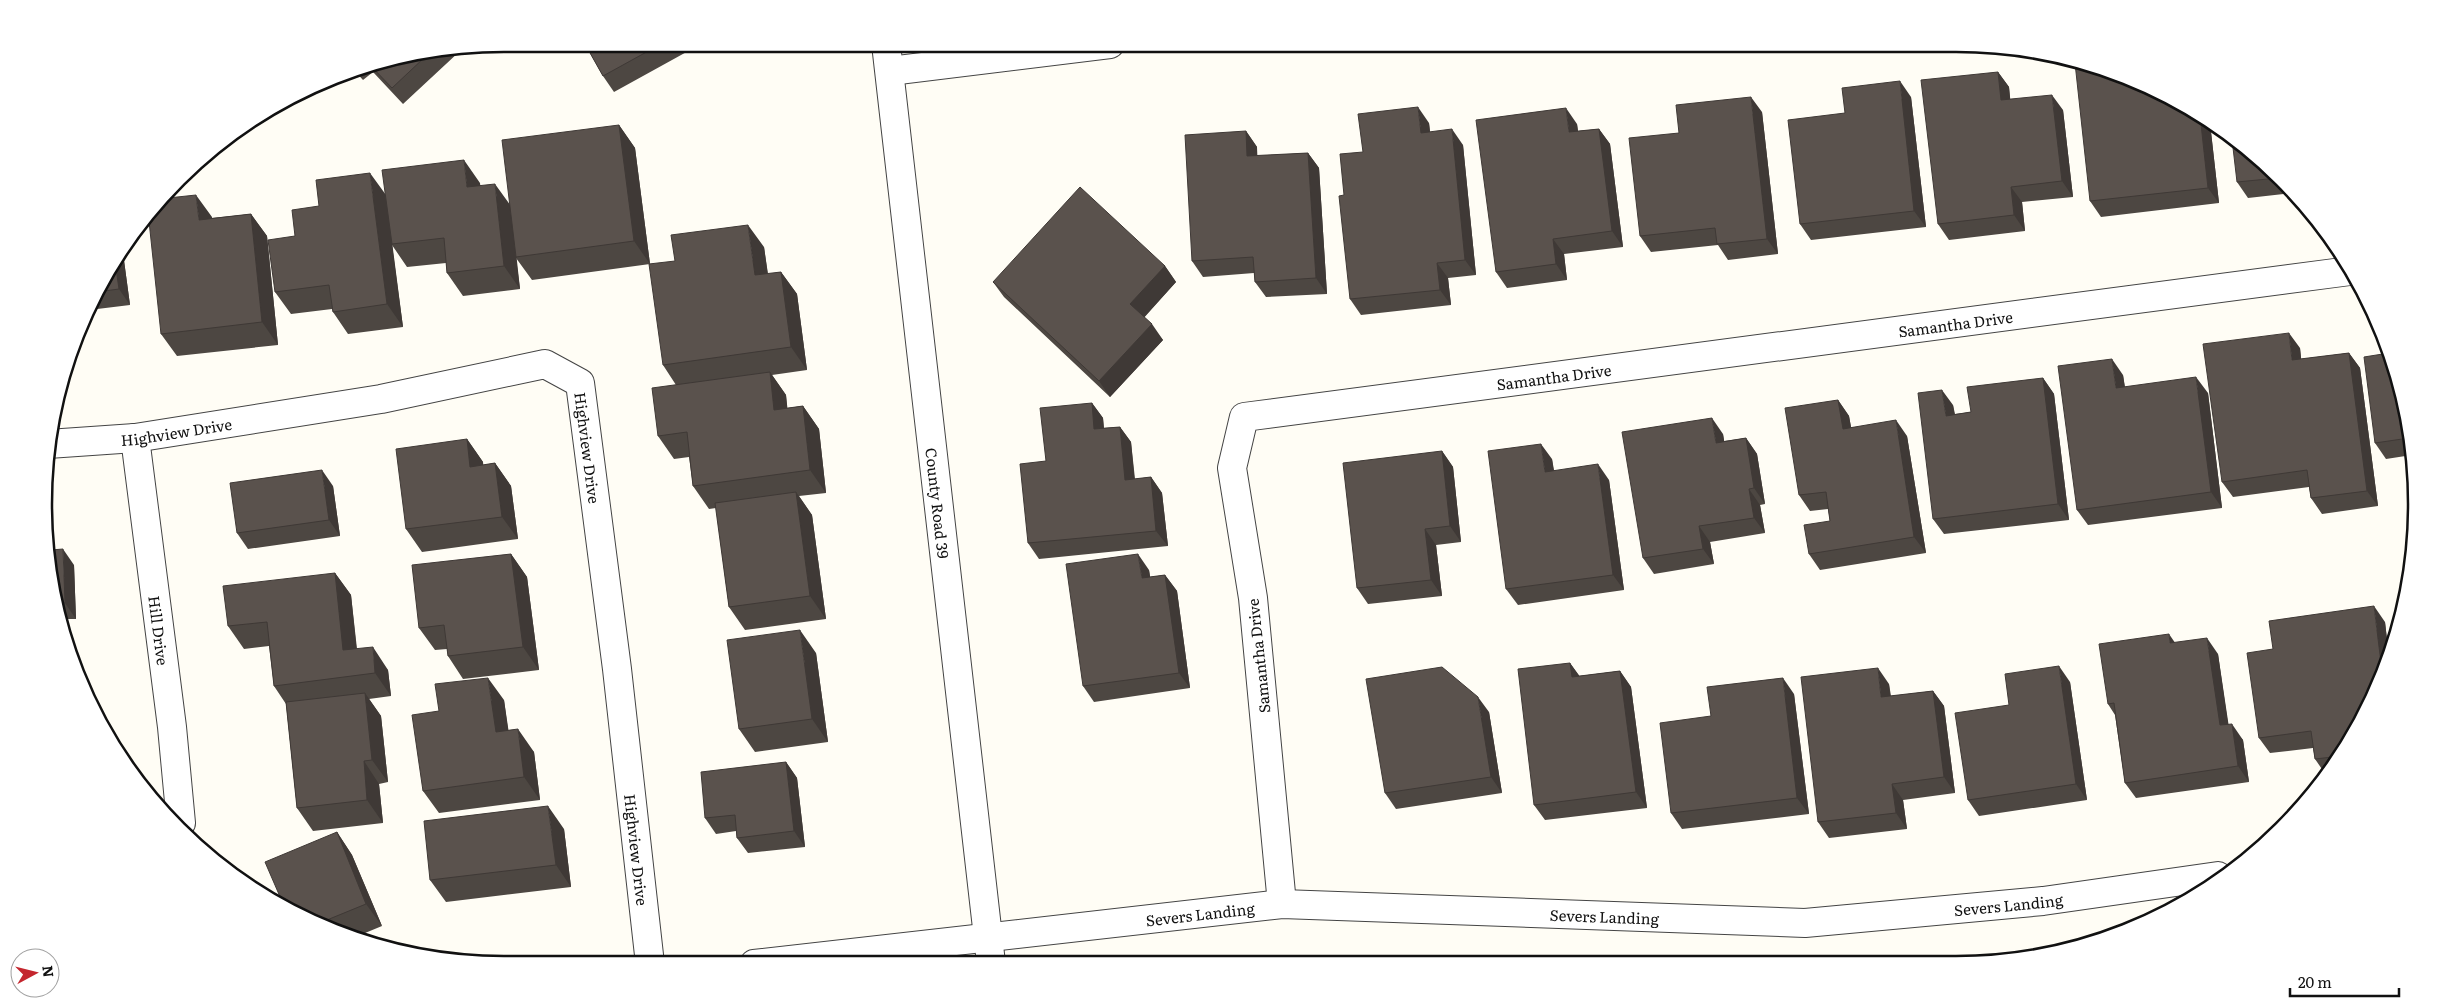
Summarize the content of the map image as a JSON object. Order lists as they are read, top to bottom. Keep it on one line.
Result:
{"streets":{"street":["Samantha Drive","Highview Drive","County Road 39","Hill Drive","Severs Landing"]},"crossings":[["Samantha Drive","Severs Landing"],["Highview Drive","Hill Drive"],["County Road 39","Severs Landing"]],"scale_bar":"20 m","north":"right"}
